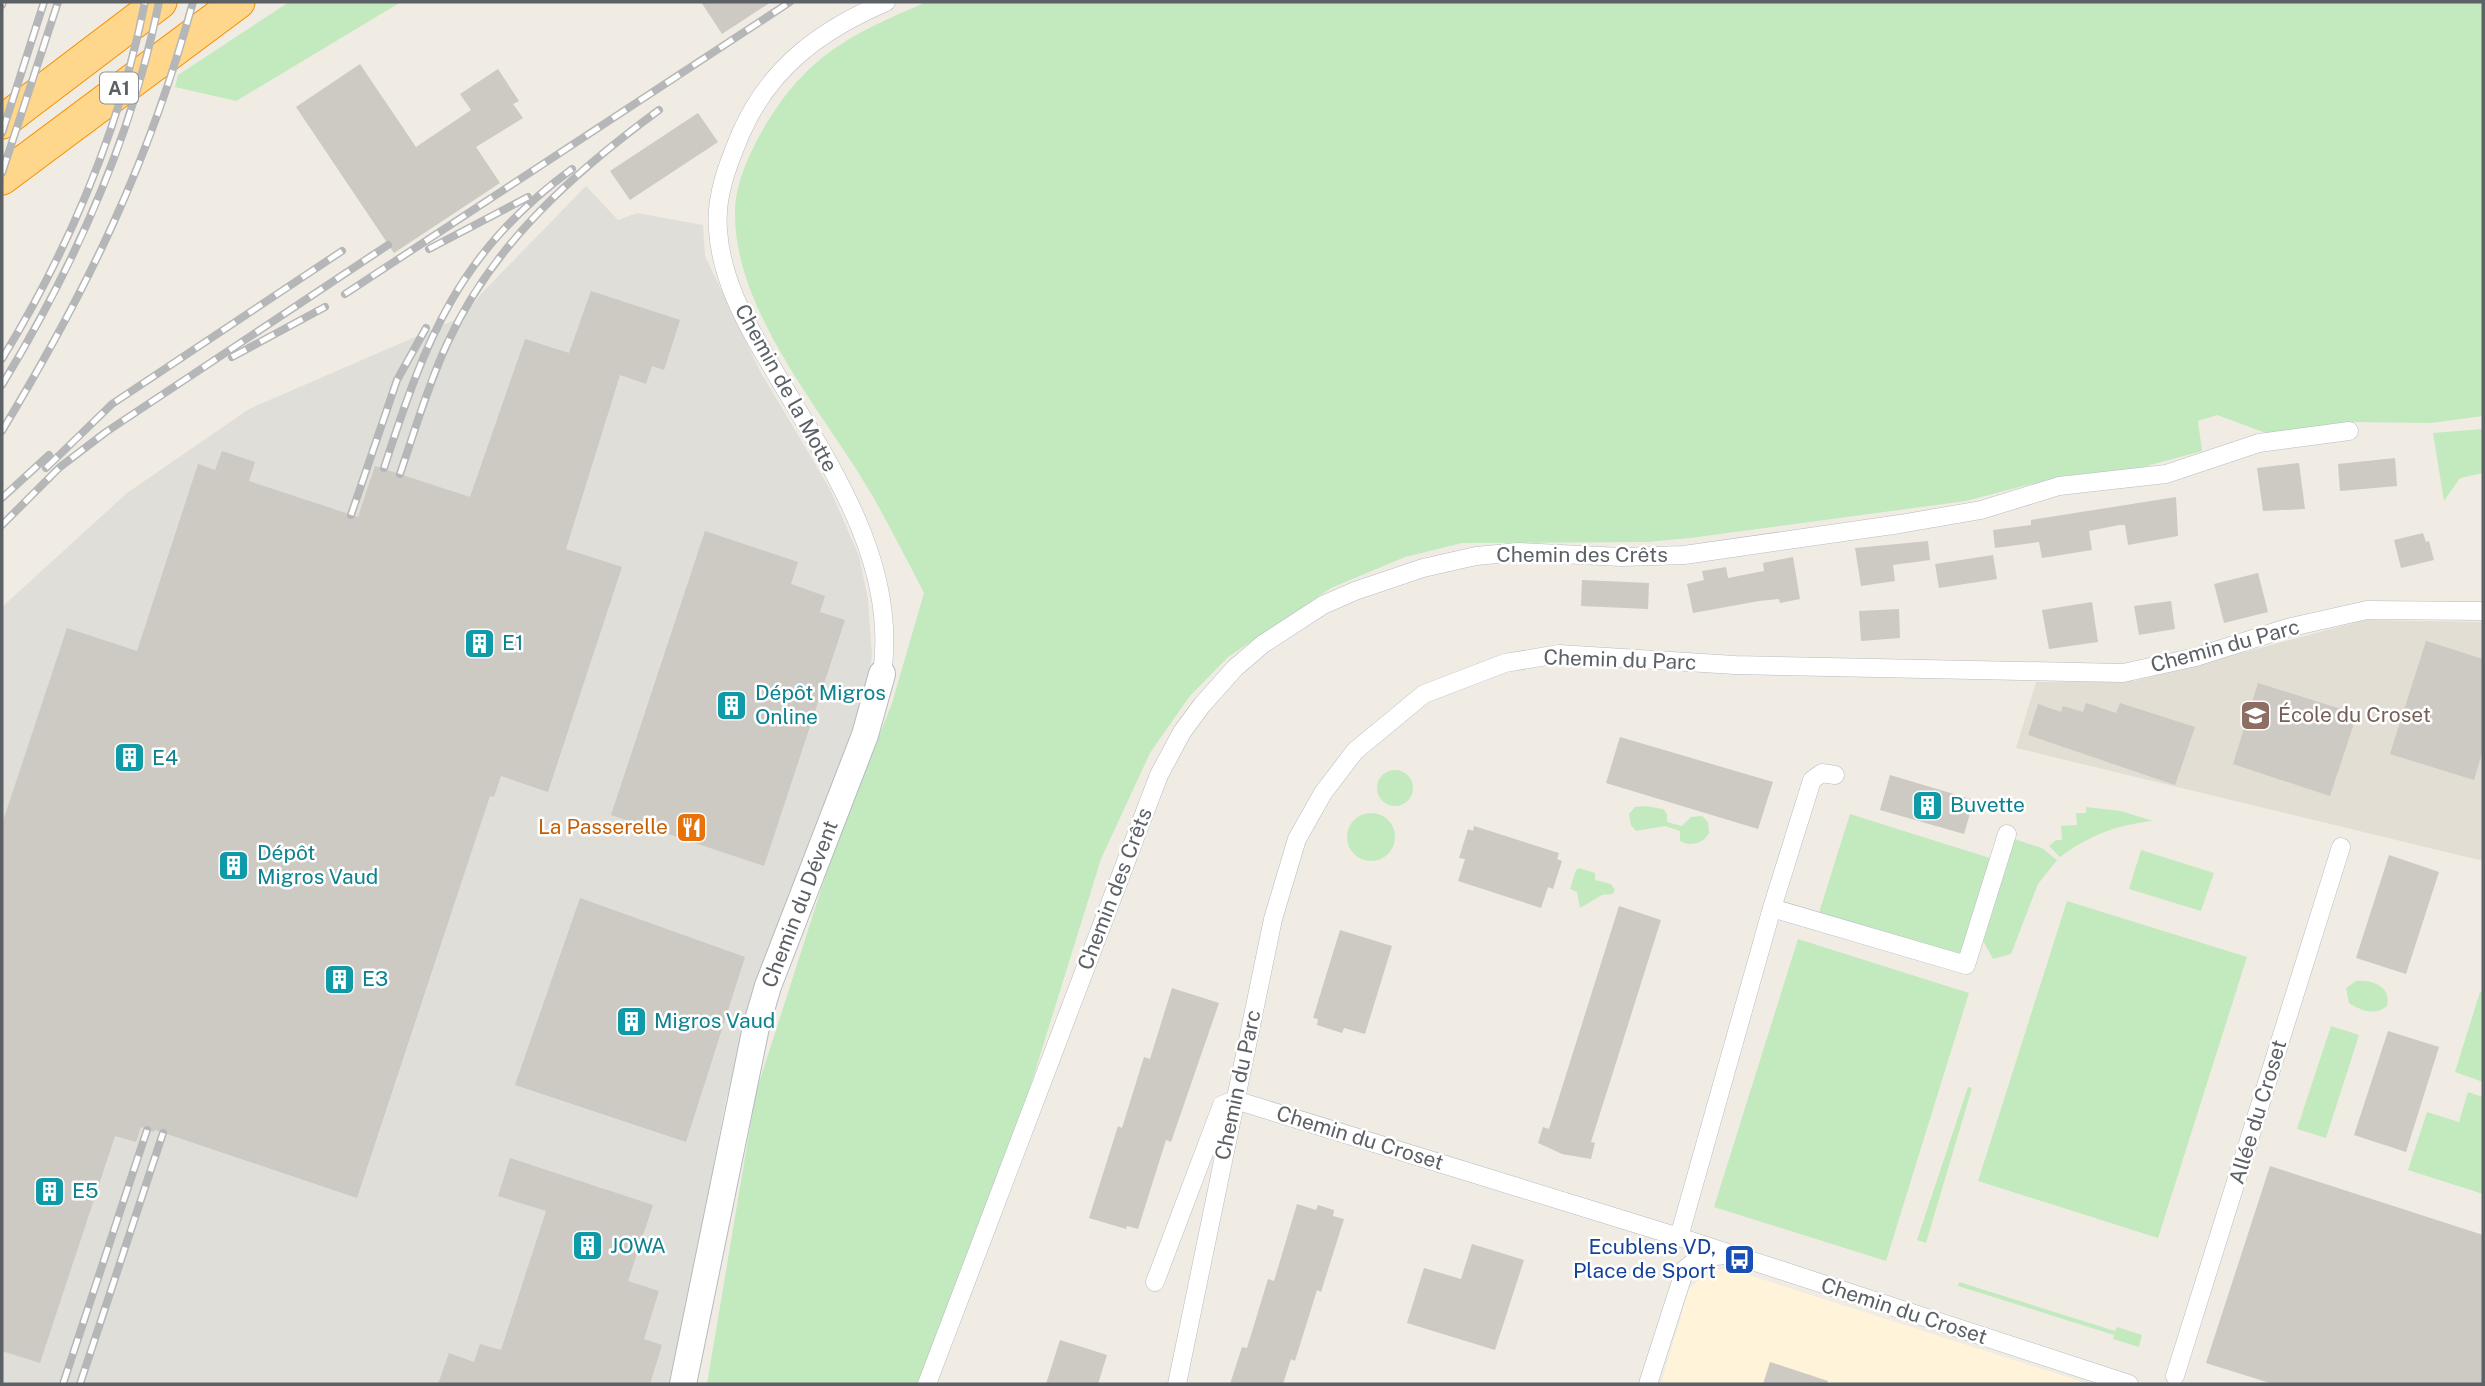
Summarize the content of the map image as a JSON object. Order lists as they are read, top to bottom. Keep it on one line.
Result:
{"streets":{"highway":["A1"],"street":["Chemin de la Motte","Chemin des Crêts","Chemin du Parc","Chemin du Dévent","Allée du Croset","Chemin du Croset"]},"crossings":[["Chemin de la Motte","Chemin du Dévent"],["Chemin du Parc","Chemin du Croset"]],"places":{"building":["E1","Dépôt Migros Online","E4","Buvette","Dépôt Migros Vaud","E3","Migros Vaud","E5","JOWA"],"school or university":["École du Croset"],"restaurant":["La Passerelle"],"bus stop":["Ecublens VD, Place de Sport"]}}
